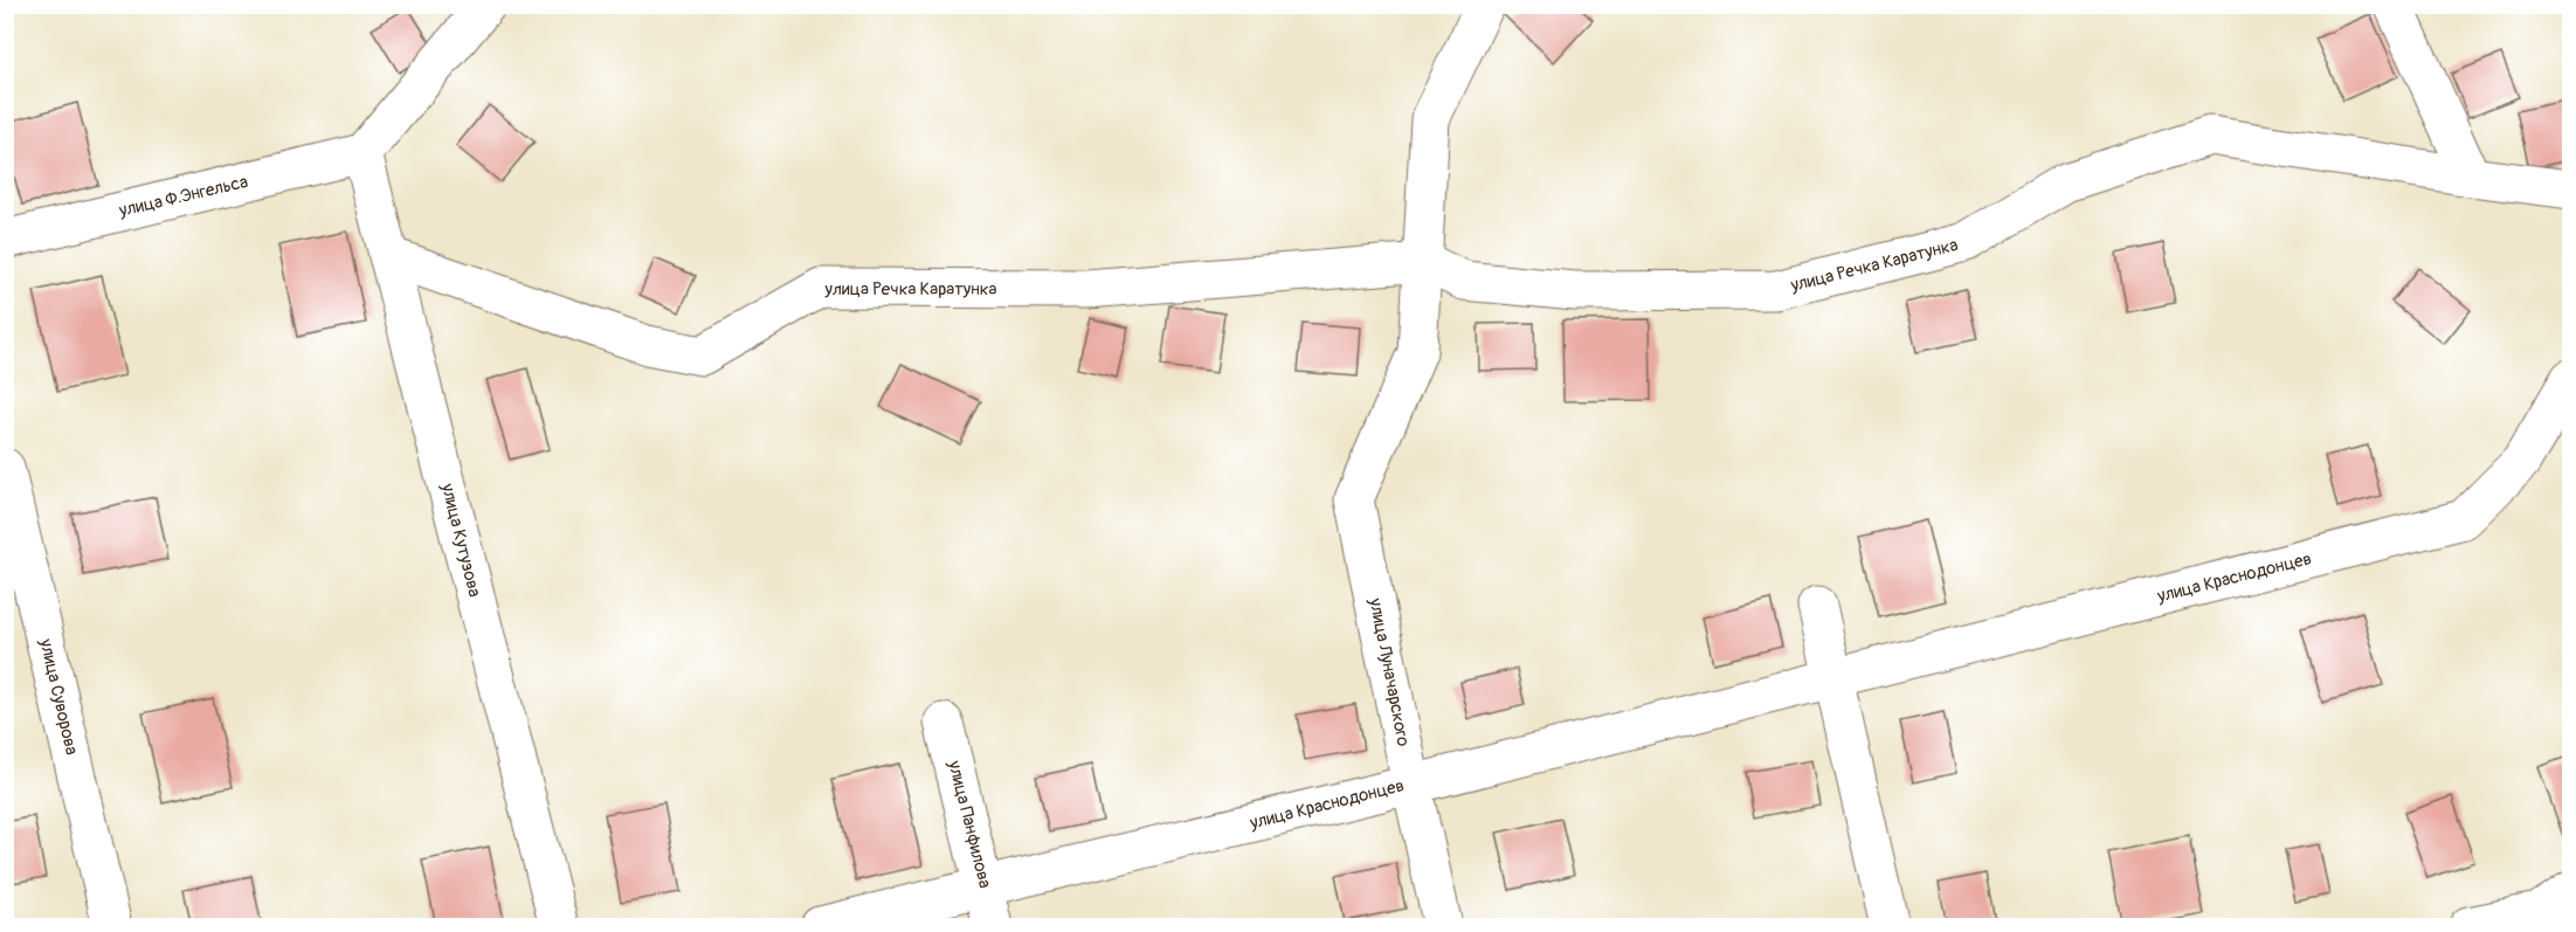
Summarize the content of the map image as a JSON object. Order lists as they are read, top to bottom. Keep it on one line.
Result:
{"streets":{"street":["улица Ф.Энгельса","улица Речка Каратунка","улица Кутузова","улица Краснодонцев","улица Луначарского","улица Суворова","улица Панфилова"]},"crossings":[["улица Ф.Энгельса","улица Кутузова"],["улица Речка Каратунка","улица Кутузова"],["улица Речка Каратунка","улица Луначарского"],["улица Краснодонцев","улица Луначарского"],["улица Краснодонцев","улица Панфилова"]]}
